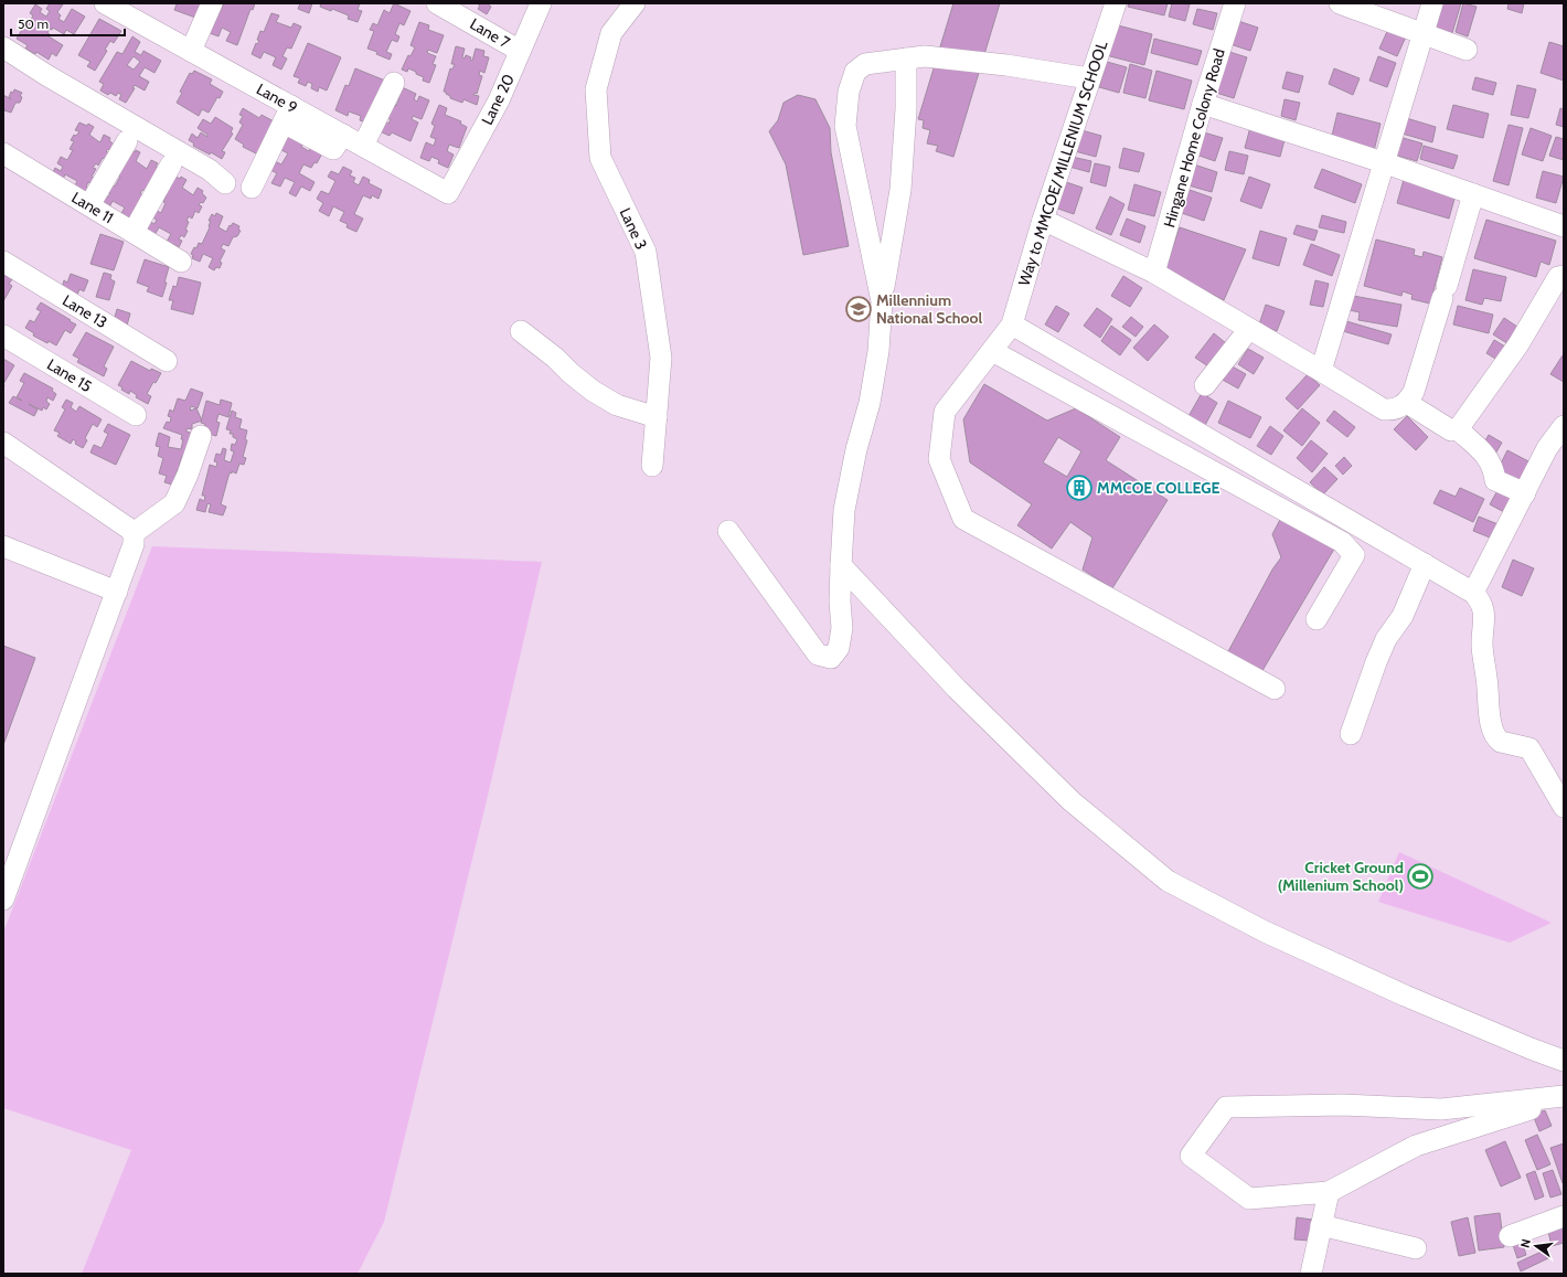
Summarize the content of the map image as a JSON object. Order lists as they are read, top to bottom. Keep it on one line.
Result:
{"streets":{"street":["Lane 7","Lane 9","Lane 20","Hingane Home Colony Road","Way to MMCOE/ MILLENIUM SCHOOL","Lane 11","Lane 3","Lane 13","Lane 15"]},"crossings":[["Lane 7","Lane 20"],["Lane 9","Lane 20"]],"places":{"school or university":["Millennium National School"],"building":["MMCOE COLLEGE"],"sports":["Cricket Ground (Millenium School)"]},"scale_bar":"50 m","north":"left"}
